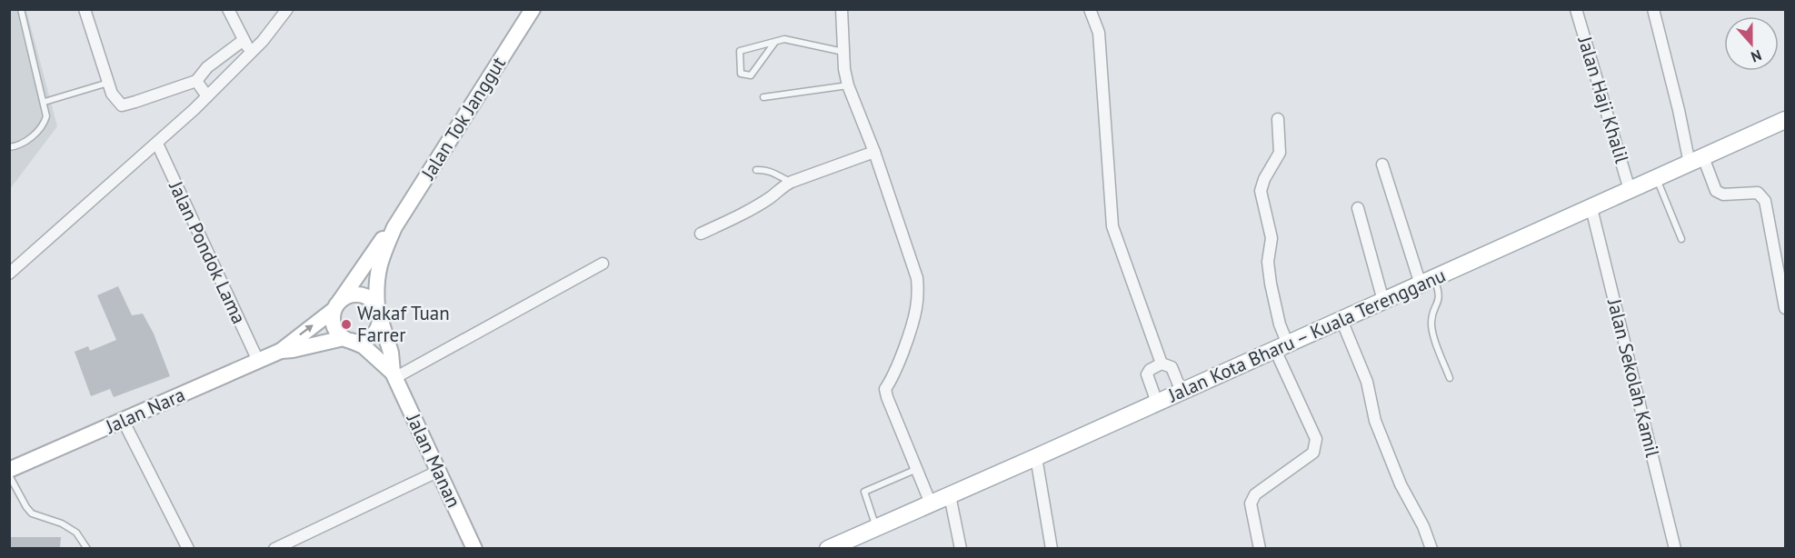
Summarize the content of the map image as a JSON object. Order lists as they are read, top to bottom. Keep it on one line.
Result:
{"streets":{"main road":["Jalan Tok Janggut","Jalan Kota Bharu – Kuala Terengganu","Jalan Nara","Jalan Manan"],"street":["Jalan Haji Khalil","Jalan Pondok Lama","Jalan Sekolah Kamil"]},"crossings":[["Jalan Haji Khalil","Jalan Kota Bharu – Kuala Terengganu"],["Jalan Tok Janggut","Jalan Nara"],["Jalan Tok Janggut","Jalan Manan"],["Jalan Pondok Lama","Jalan Nara"],["Jalan Kota Bharu – Kuala Terengganu","Jalan Sekolah Kamil"],["Jalan Nara","Jalan Manan"]],"places":["Wakaf Tuan Farrer"],"north":"bottom"}
